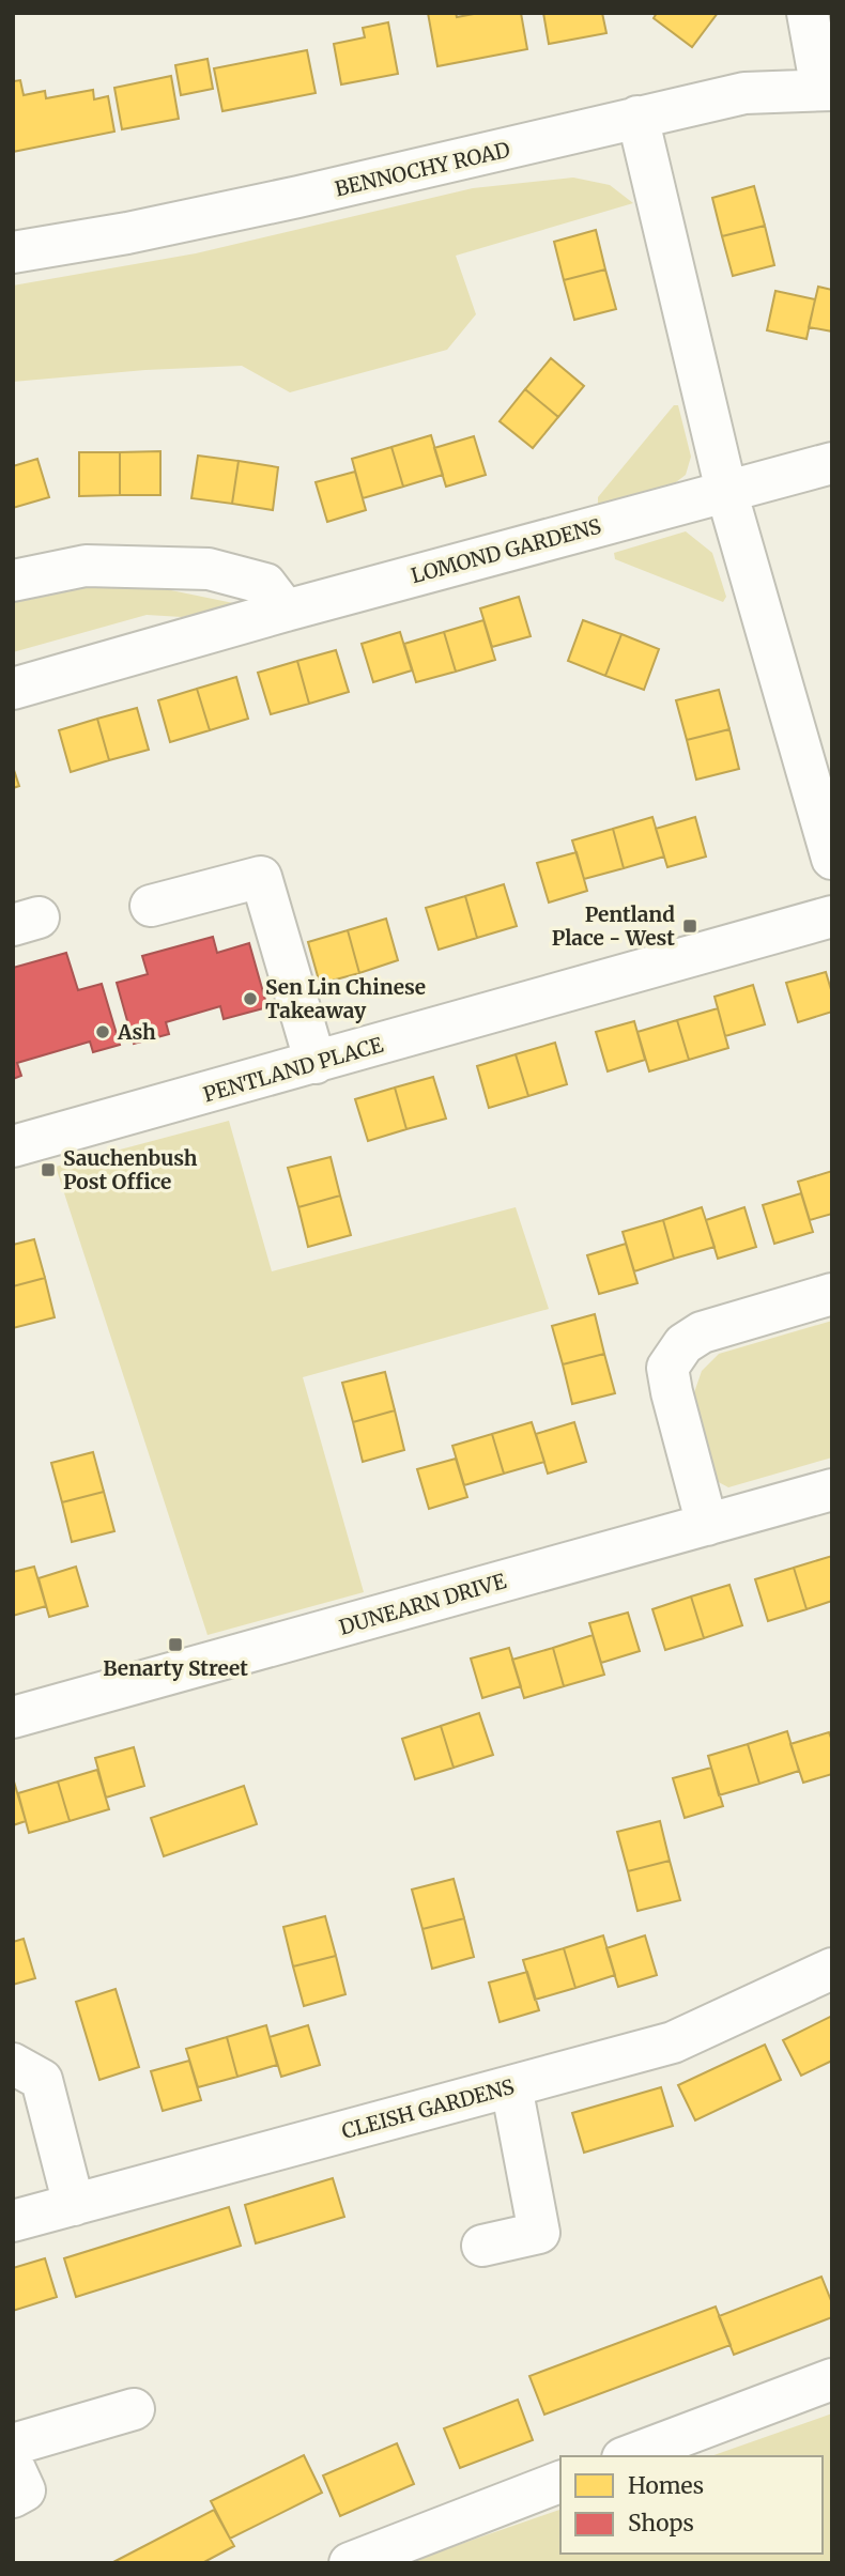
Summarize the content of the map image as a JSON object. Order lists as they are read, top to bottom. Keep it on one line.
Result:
{"streets":{"street":["BENNOCHY ROAD","LOMOND GARDENS","PENTLAND PLACE","DUNEARN DRIVE","CLEISH GARDENS"]},"places":{"transit":["Pentland Place - West","Sauchenbush Post Office","Benarty Street"],"other":["Sen Lin Chinese Takeaway","Ash"]},"legend":["Homes","Shops"]}
